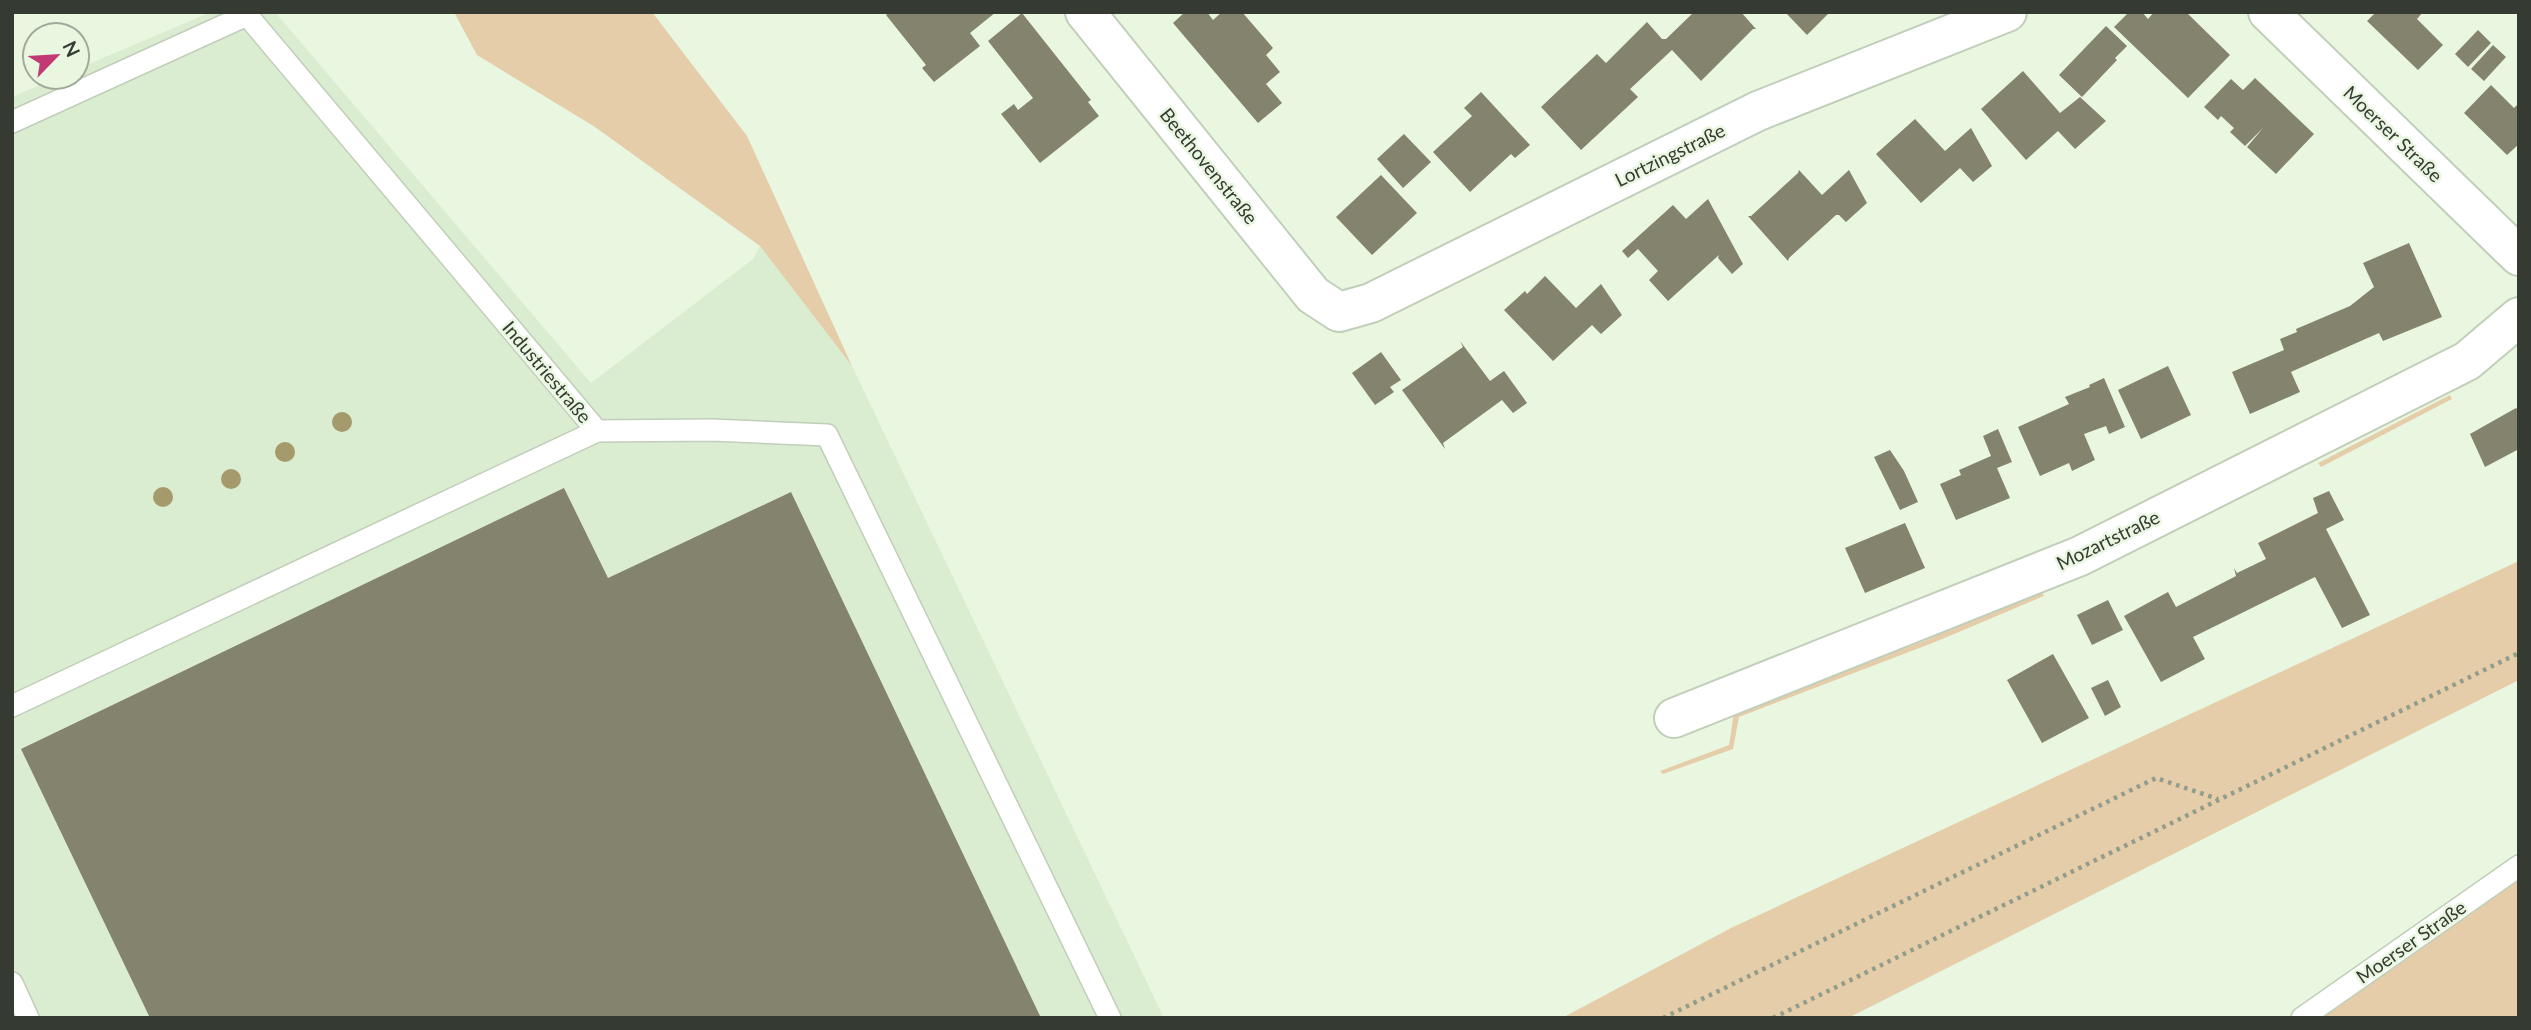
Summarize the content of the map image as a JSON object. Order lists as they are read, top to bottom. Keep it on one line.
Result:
{"streets":{"street":["Moerser Straße","Lortzingstraße","Beethovenstraße","Mozartstraße"],"lane":["Industriestraße"]},"crossings":[["Lortzingstraße","Beethovenstraße"]],"north":"top right"}
